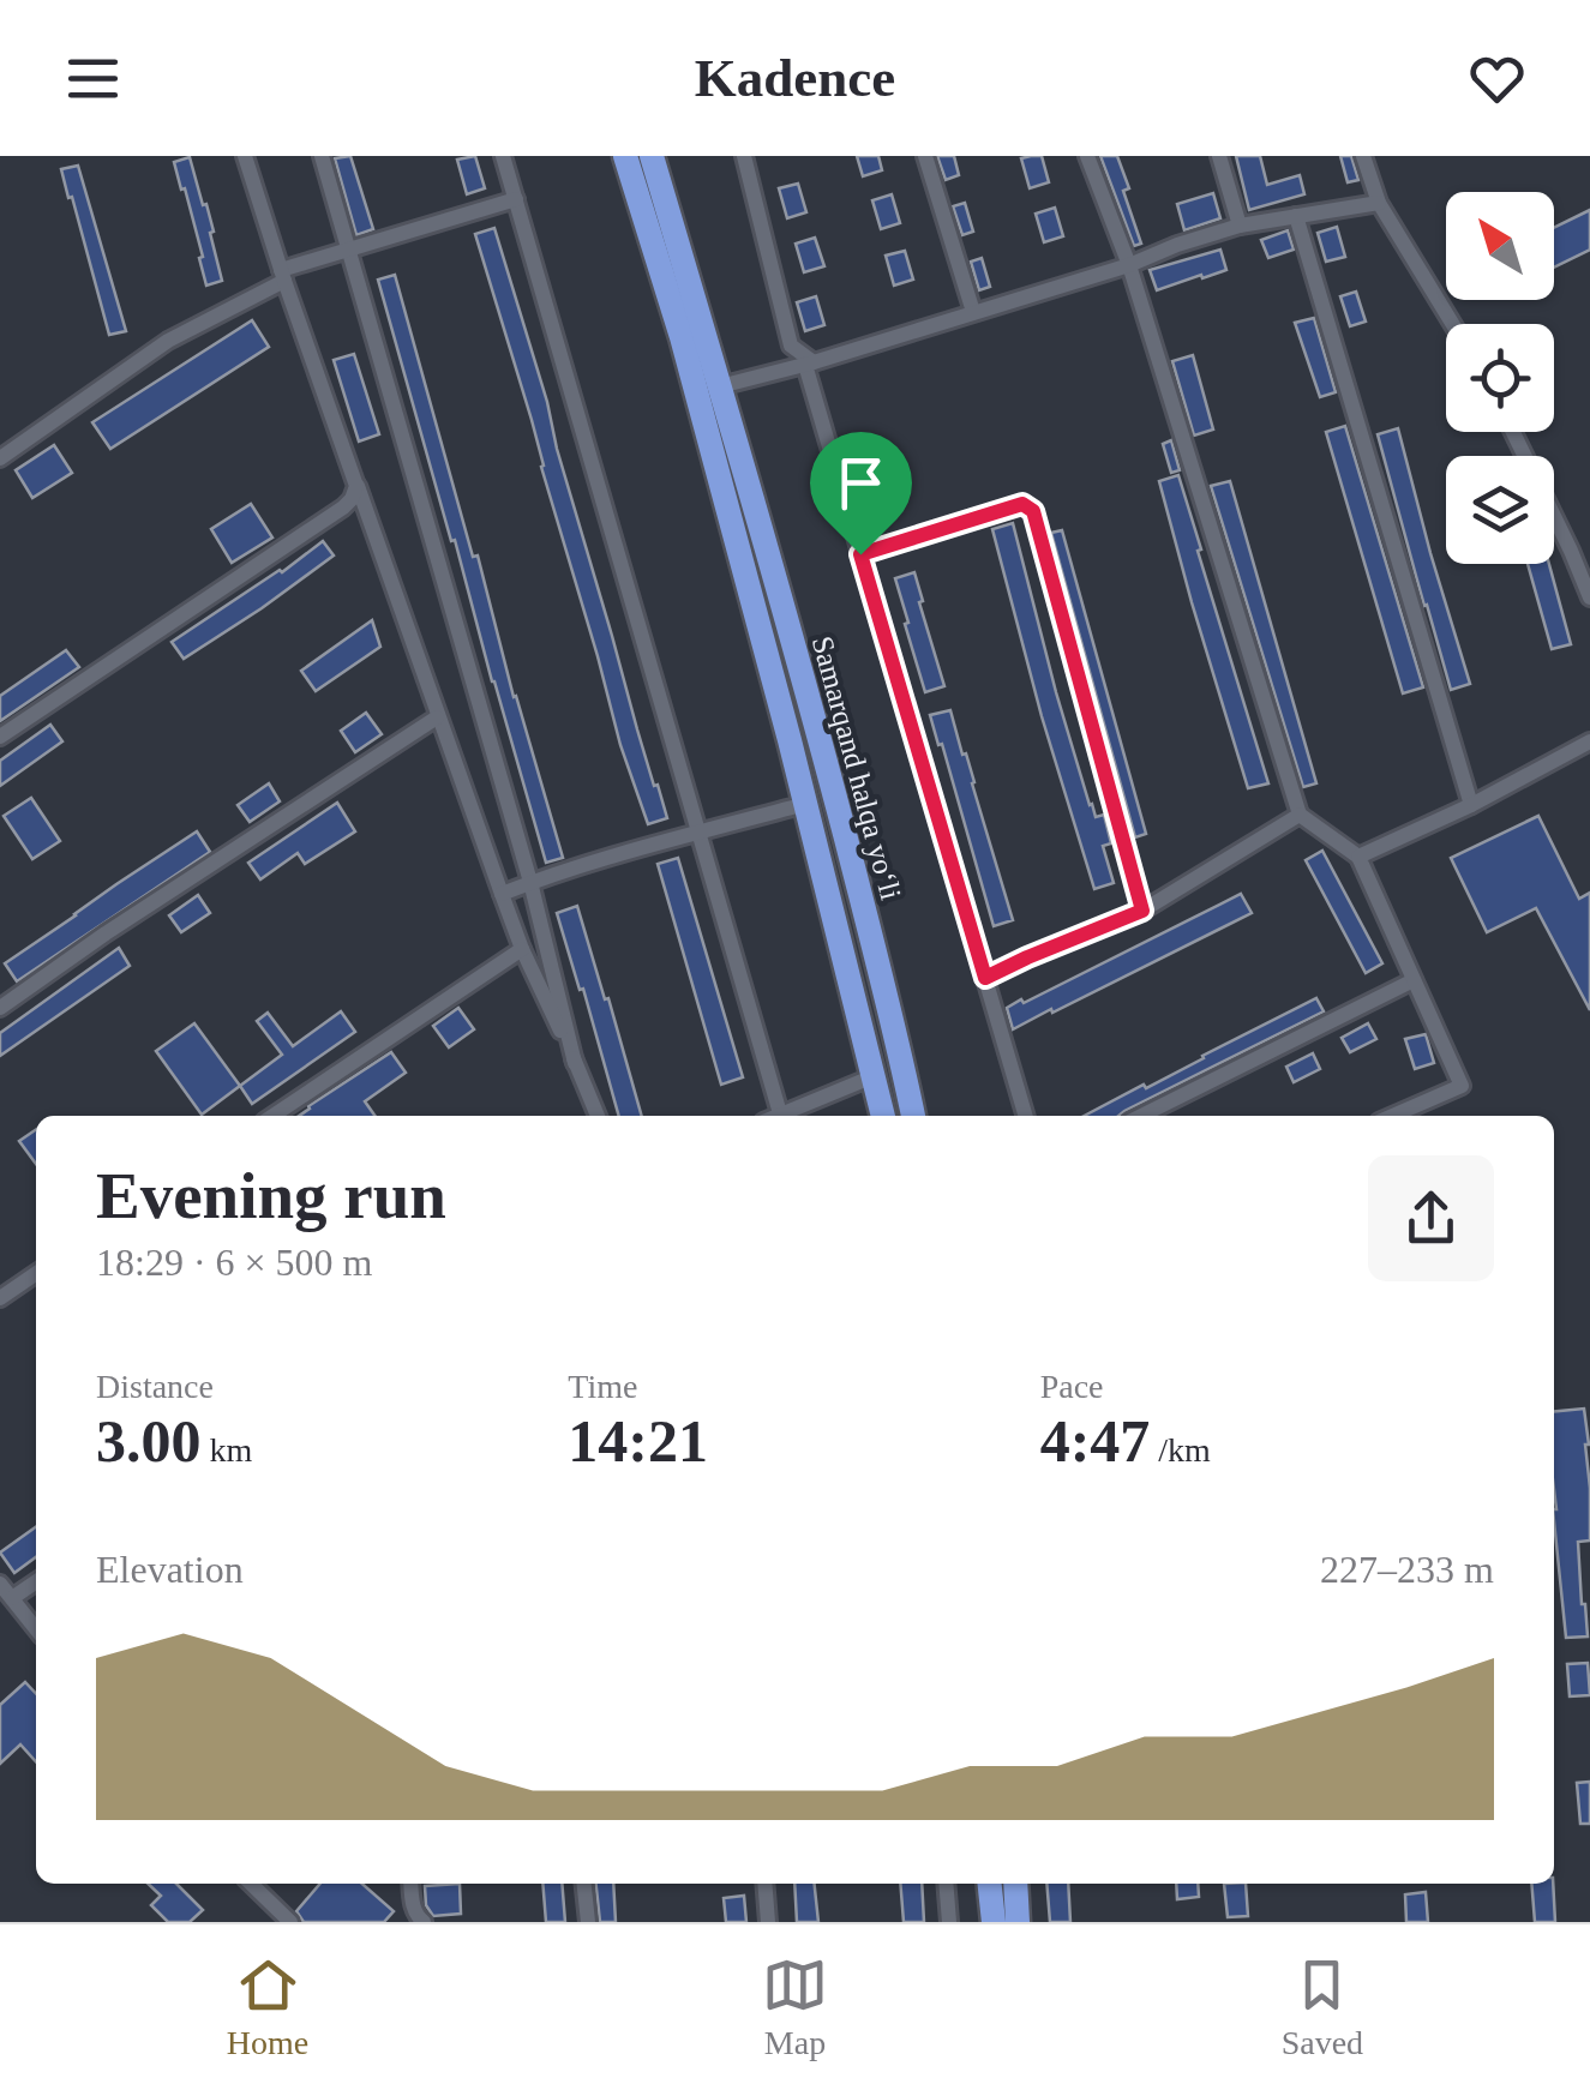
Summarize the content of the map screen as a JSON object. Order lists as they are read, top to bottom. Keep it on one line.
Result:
{"streets":{"highway":["Samarqand halqa yoʻli"]},"north":"top left","page":{"header":"Kadence","heading":["Evening run","18:29 · 6 × 500 m"],"stats":[["Distance","3.00 km"],["Time","14:21"],["Pace","4:47 /km"]],"chart":["Elevation","227–233 m"],"tabs":["Home","Map","Saved"]}}
